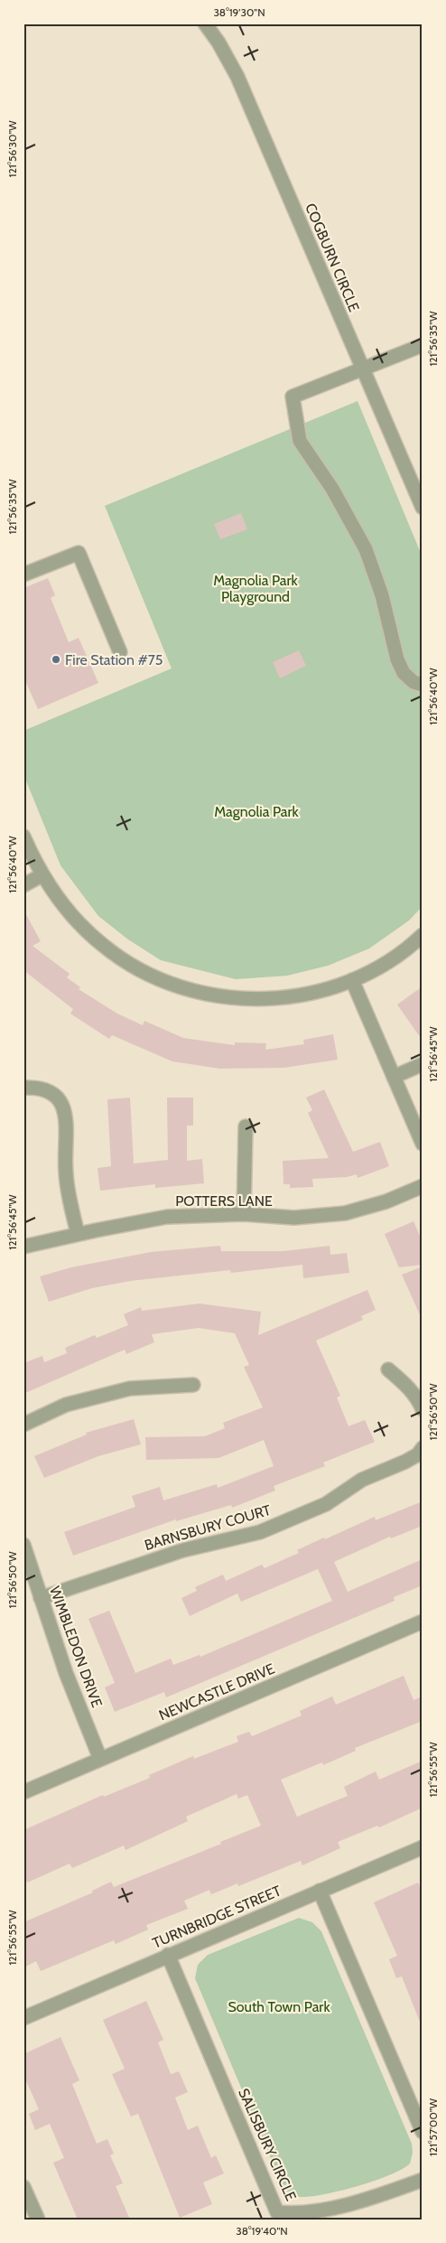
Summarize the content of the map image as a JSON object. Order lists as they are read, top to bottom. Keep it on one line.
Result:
{"streets":{"street":["COGBURN CIRCLE","POTTERS LANE","BARNSBURY COURT","WIMBLEDON DRIVE","NEWCASTLE DRIVE","TURNBRIDGE STREET","SALISBURY CIRCLE"]},"crossings":[["BARNSBURY COURT","WIMBLEDON DRIVE"],["WIMBLEDON DRIVE","NEWCASTLE DRIVE"],["TURNBRIDGE STREET","SALISBURY CIRCLE"]],"parks":["Magnolia Park Playground","Magnolia Park","South Town Park"],"places":["Fire Station #75"],"coordinates":["38°19'30\"N","121°56'30\"W","121°56'35\"W","121°56'40\"W","121°56'45\"W","121°56'50\"W","121°56'55\"W","121°57'00\"W","38°19'40\"N"]}
